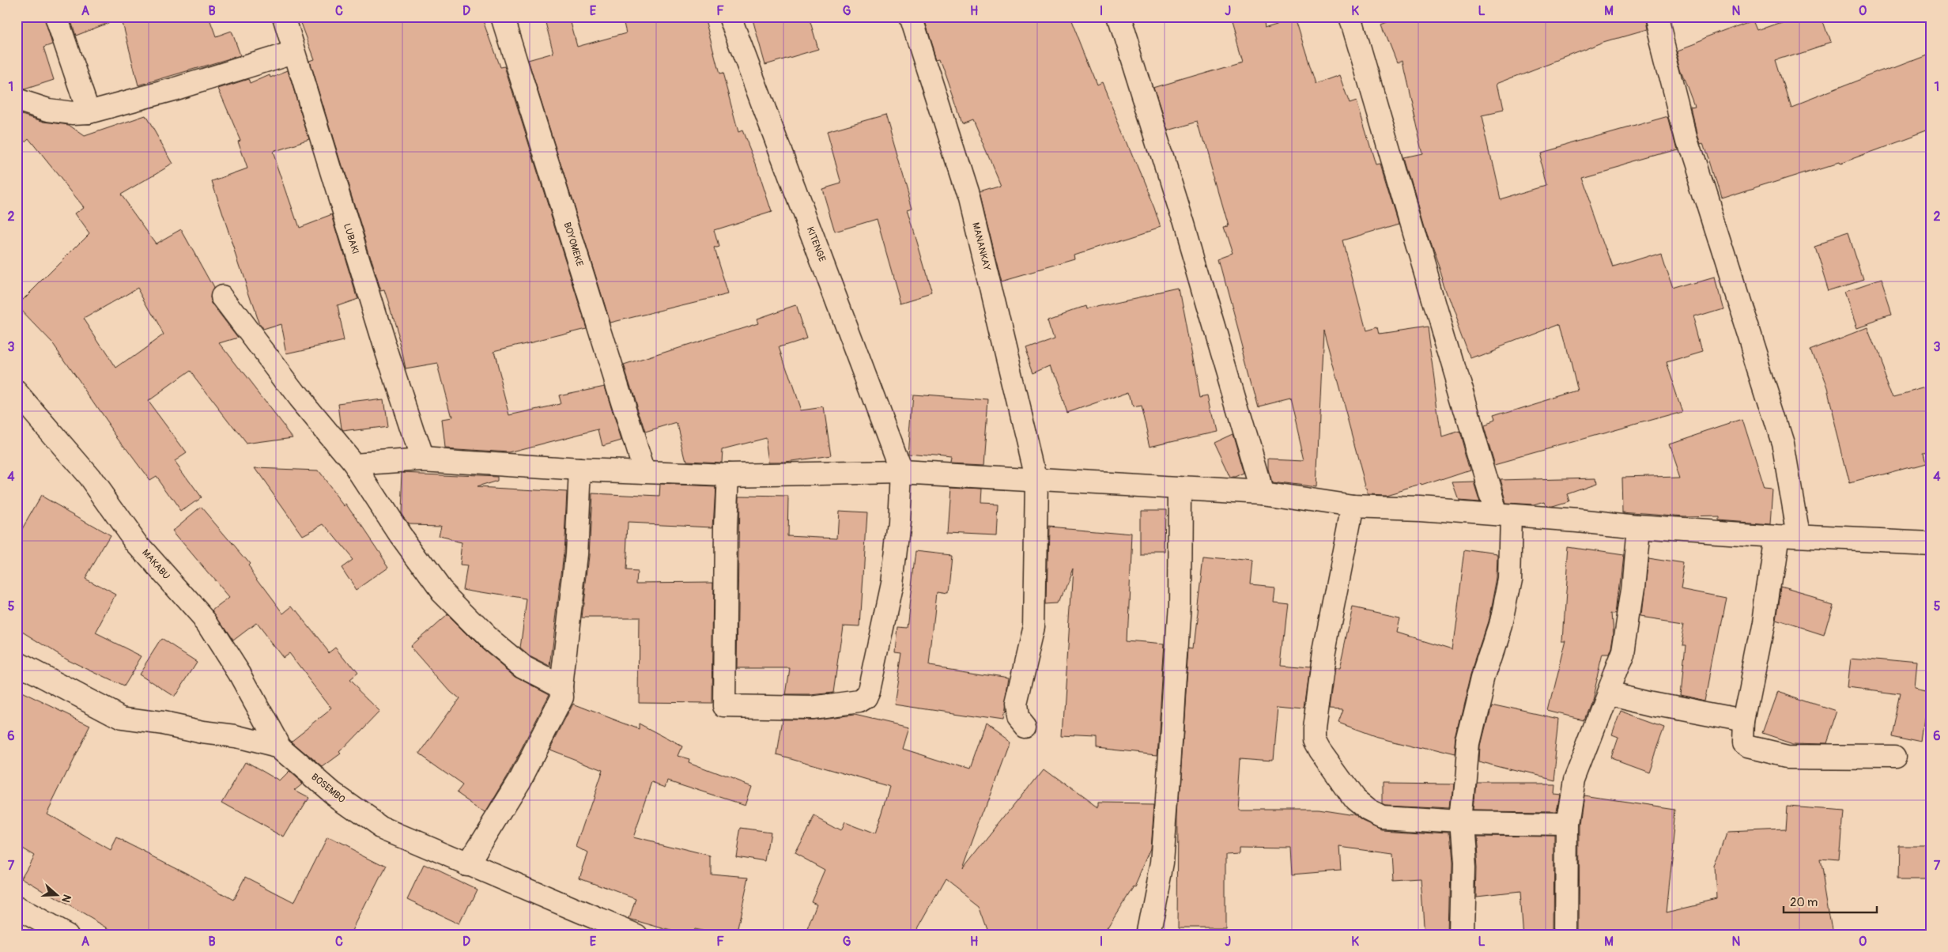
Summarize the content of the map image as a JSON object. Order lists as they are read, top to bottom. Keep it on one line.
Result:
{"streets":{"street":["LUBAKI","BOYOMEKE","KITENGE","MANANKAY","MAKABU","BOSEMBO"]},"crossings":[["MAKABU","BOSEMBO"]],"scale_bar":"20 m","north":"right","grid":{"columns":["A","B","C","D","E","F","G","H","I","J","K","L","M","N","O"],"rows":["1","2","3","4","5","6","7"]}}
